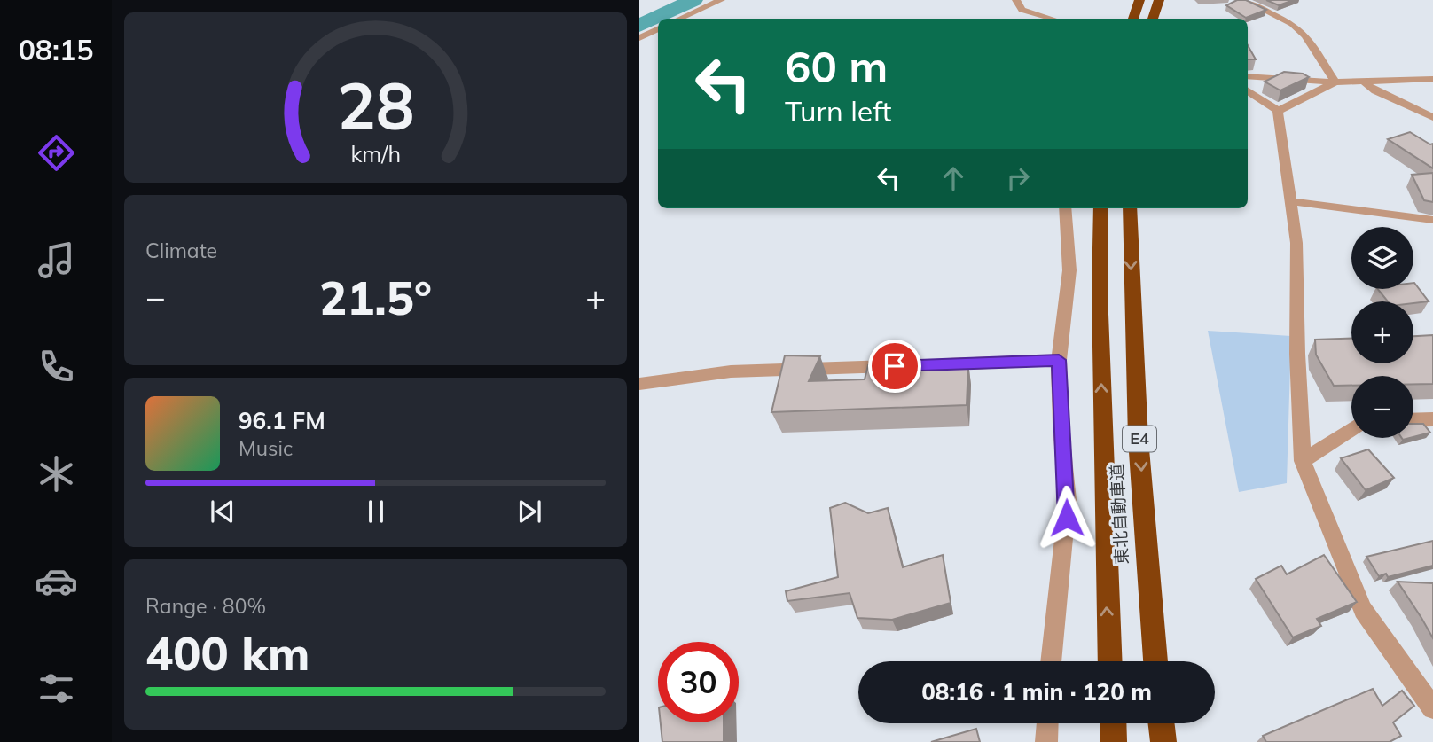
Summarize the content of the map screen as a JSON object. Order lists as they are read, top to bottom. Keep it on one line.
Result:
{"streets":{"highway":["E4","東北自動車道"]},"page":{"tabs":"08:15","turn":["60 m","Turn left"],"tile":["Climate",["Range · 80%","400 km"]],"map_buttons":["+","−"],"heat":["−","21.5°","+"],"song":["96.1 FM","Music"],"limit":"30","trip":"08:16 · 1 min · 120 m","gauge":["28","km/h"]}}
